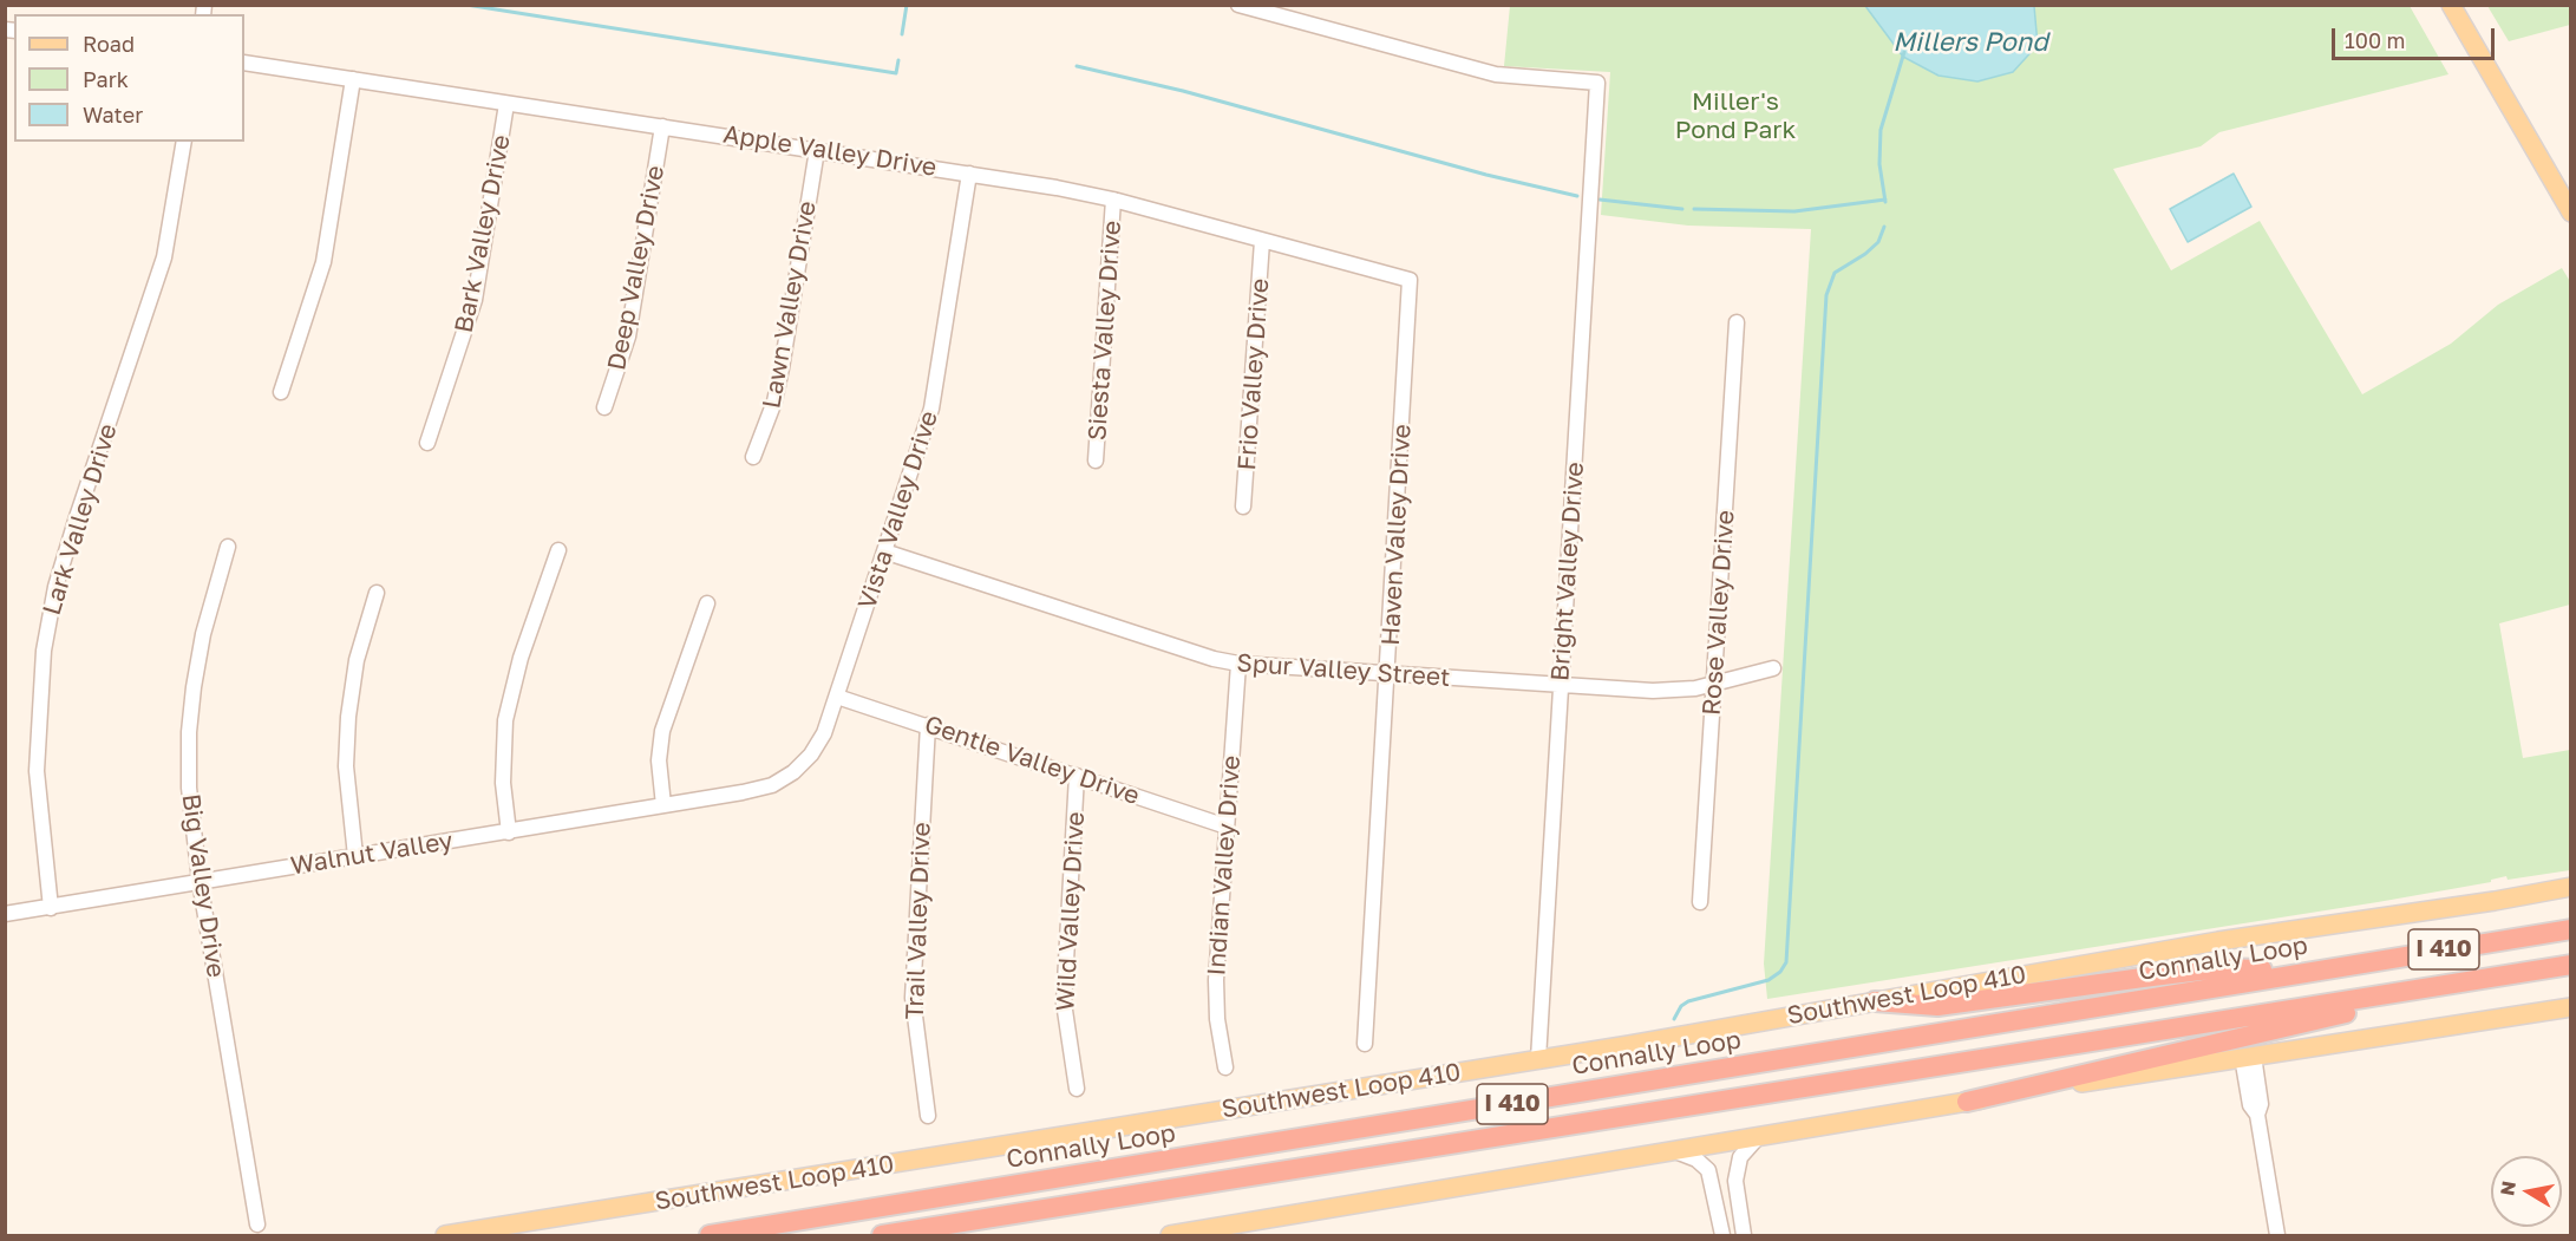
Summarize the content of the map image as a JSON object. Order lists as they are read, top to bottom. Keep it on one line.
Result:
{"streets":{"highway":["I 410","Connally Loop"],"main road":["Southwest Loop 410"],"street":["Apple Valley Drive","Bark Valley Drive","Deep Valley Drive","Lawn Valley Drive","Siesta Valley Drive","Frio Valley Drive","Vista Valley Drive","Lark Valley Drive","Haven Valley Drive","Bright Valley Drive","Rose Valley Drive","Spur Valley Street","Gentle Valley Drive","Walnut Valley","Indian Valley Drive","Big Valley Drive","Wild Valley Drive","Trail Valley Drive"]},"crossings":[["Apple Valley Drive","Bark Valley Drive"],["Apple Valley Drive","Deep Valley Drive"],["Apple Valley Drive","Lawn Valley Drive"],["Apple Valley Drive","Siesta Valley Drive"],["Apple Valley Drive","Frio Valley Drive"],["Apple Valley Drive","Vista Valley Drive"],["Apple Valley Drive","Haven Valley Drive"],["Vista Valley Drive","Spur Valley Street"],["Vista Valley Drive","Gentle Valley Drive"],["Vista Valley Drive","Walnut Valley"],["Lark Valley Drive","Walnut Valley"],["Haven Valley Drive","Spur Valley Street"],["Bright Valley Drive","Spur Valley Street"],["Bright Valley Drive","Southwest Loop 410"],["Rose Valley Drive","Spur Valley Street"],["Spur Valley Street","Indian Valley Drive"],["Gentle Valley Drive","Indian Valley Drive"],["Gentle Valley Drive","Wild Valley Drive"],["Gentle Valley Drive","Trail Valley Drive"],["Walnut Valley","Big Valley Drive"]],"water":["Millers Pond"],"parks":["Miller's Pond Park"],"legend":["Road","Park","Water"],"scale_bar":"100 m","north":"left"}
